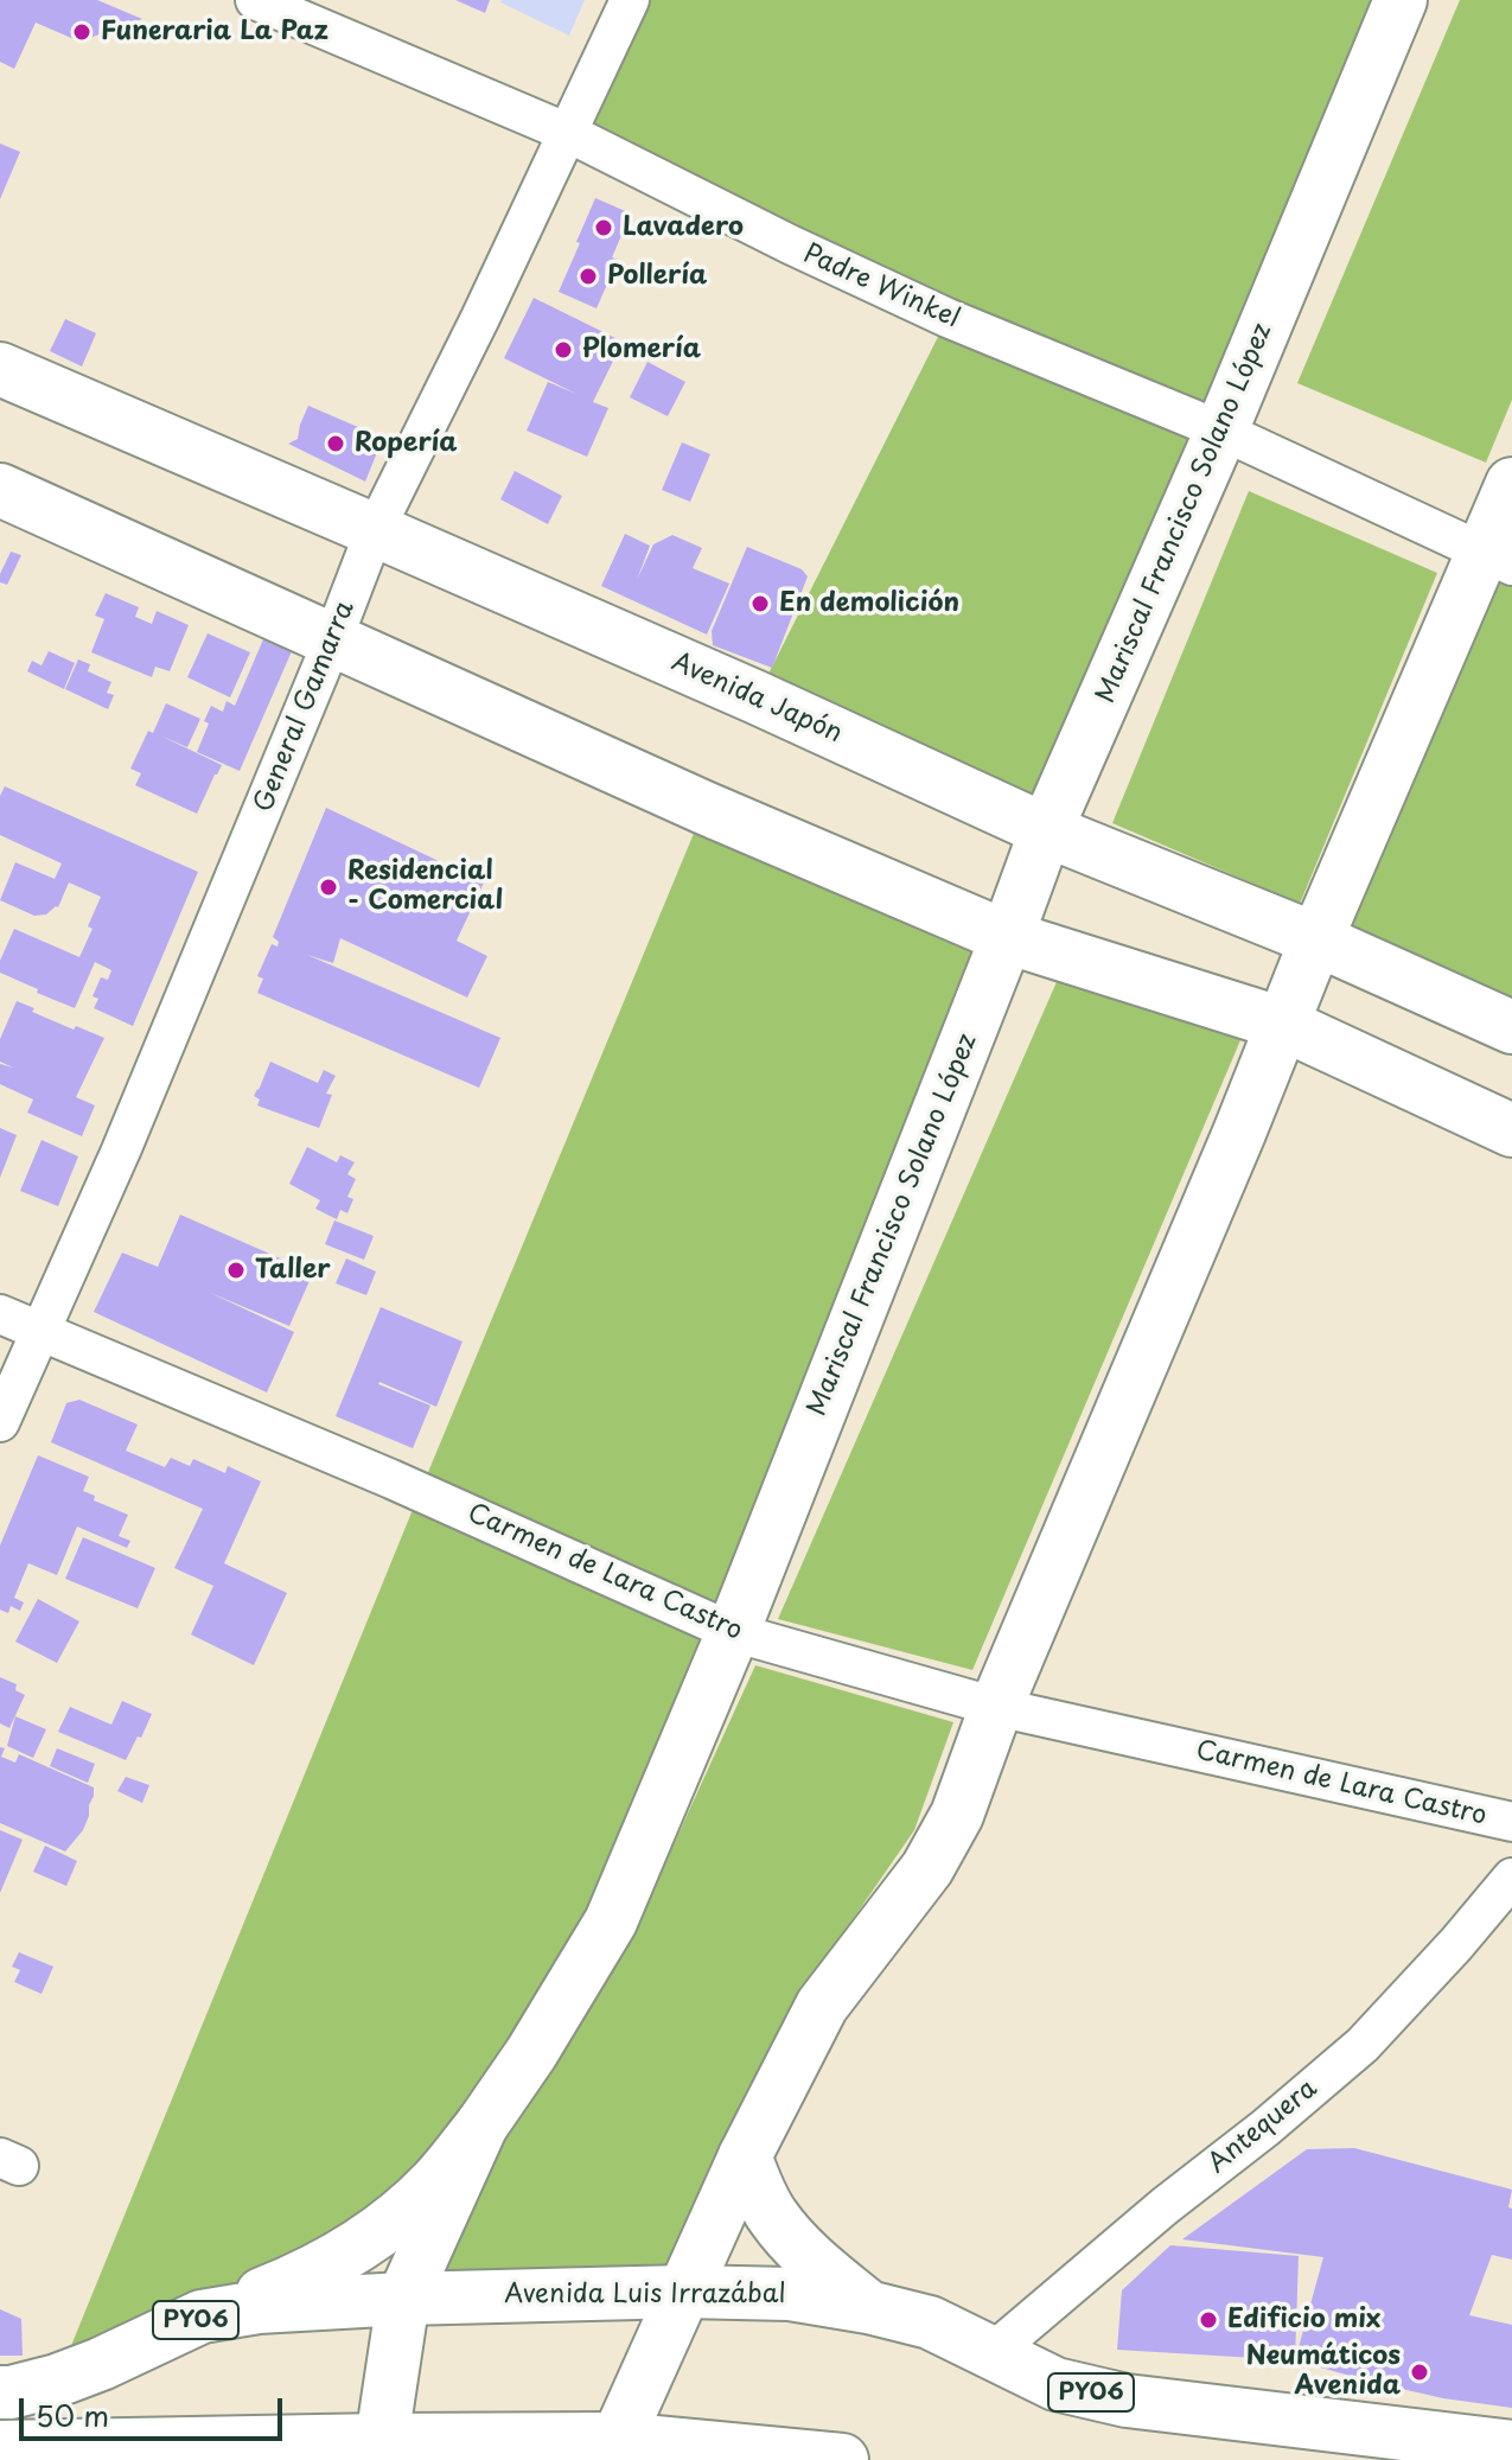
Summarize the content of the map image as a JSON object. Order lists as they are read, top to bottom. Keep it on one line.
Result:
{"streets":{"main road":["Mariscal Francisco Solano López","Avenida Japón","Avenida Luis Irrazábal","PY06"],"street":["Padre Winkel","General Gamarra","Carmen de Lara Castro","Antequera"]},"crossings":[["Padre Winkel","Mariscal Francisco Solano López"],["Padre Winkel","General Gamarra"],["Mariscal Francisco Solano López","Avenida Japón"],["Mariscal Francisco Solano López","Carmen de Lara Castro"],["Mariscal Francisco Solano López","Avenida Luis Irrazábal"],["Avenida Japón","General Gamarra"],["General Gamarra","Carmen de Lara Castro"],["Antequera","Avenida Luis Irrazábal"]],"places":["Funeraria La Paz","Lavadero","Pollería","Plomería","Ropería","En demolición","Residencial - Comercial","Taller","Edificio mix","Neumáticos Avenida"],"scale_bar":"50 m"}
